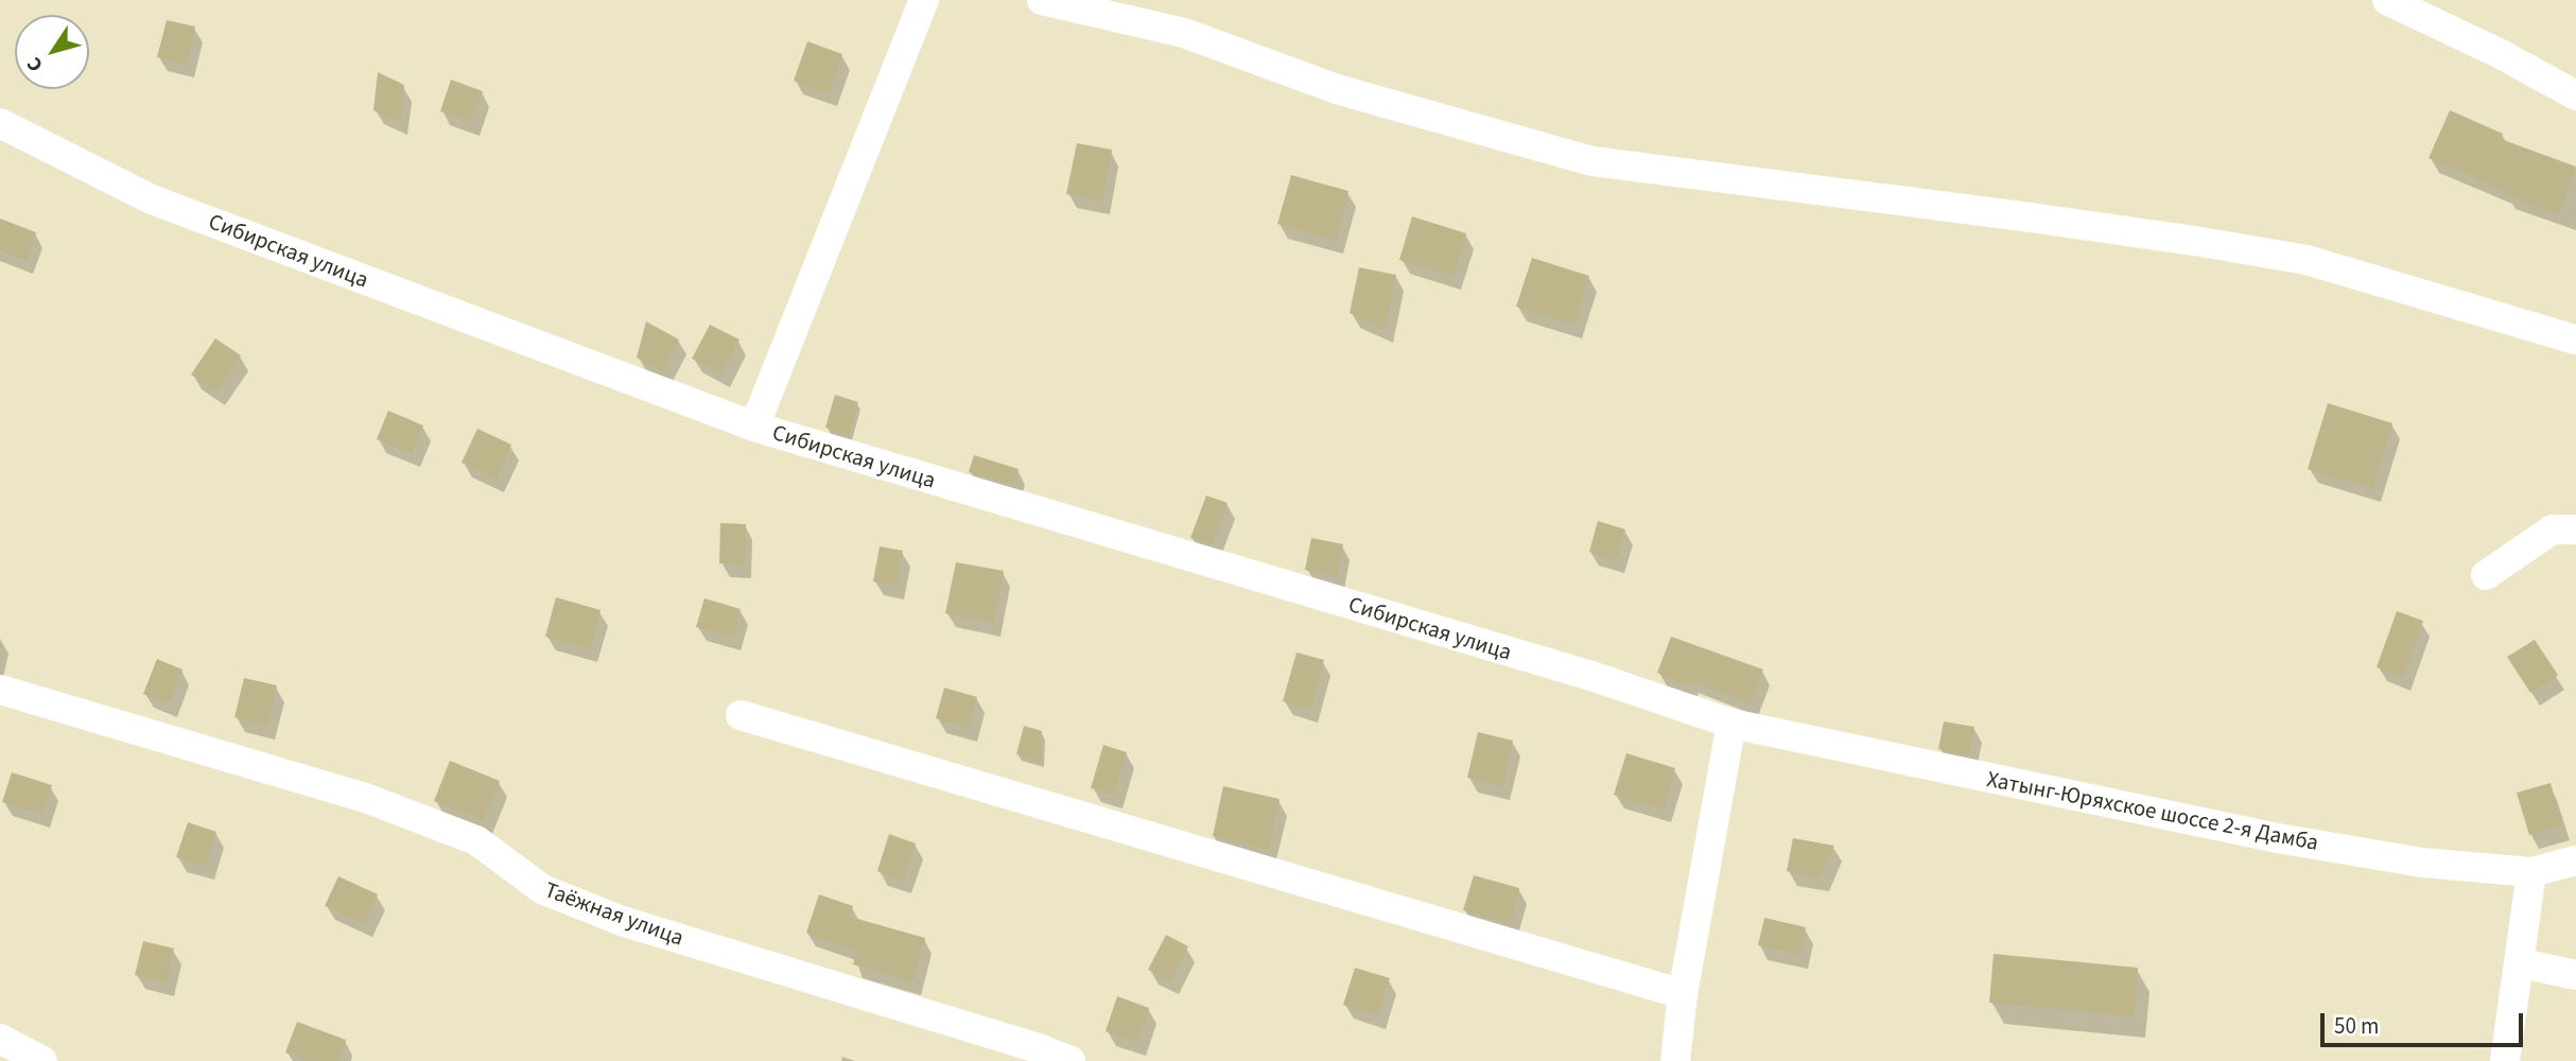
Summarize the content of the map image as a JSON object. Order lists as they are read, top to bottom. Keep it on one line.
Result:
{"streets":{"street":["Сибирская улица","Хатынг-Юряхское шоссе 2-я Дамба","Таёжная улица"]},"crossings":[["Сибирская улица","Хатынг-Юряхское шоссе 2-я Дамба"]],"scale_bar":"50 m","north":"bottom left"}
